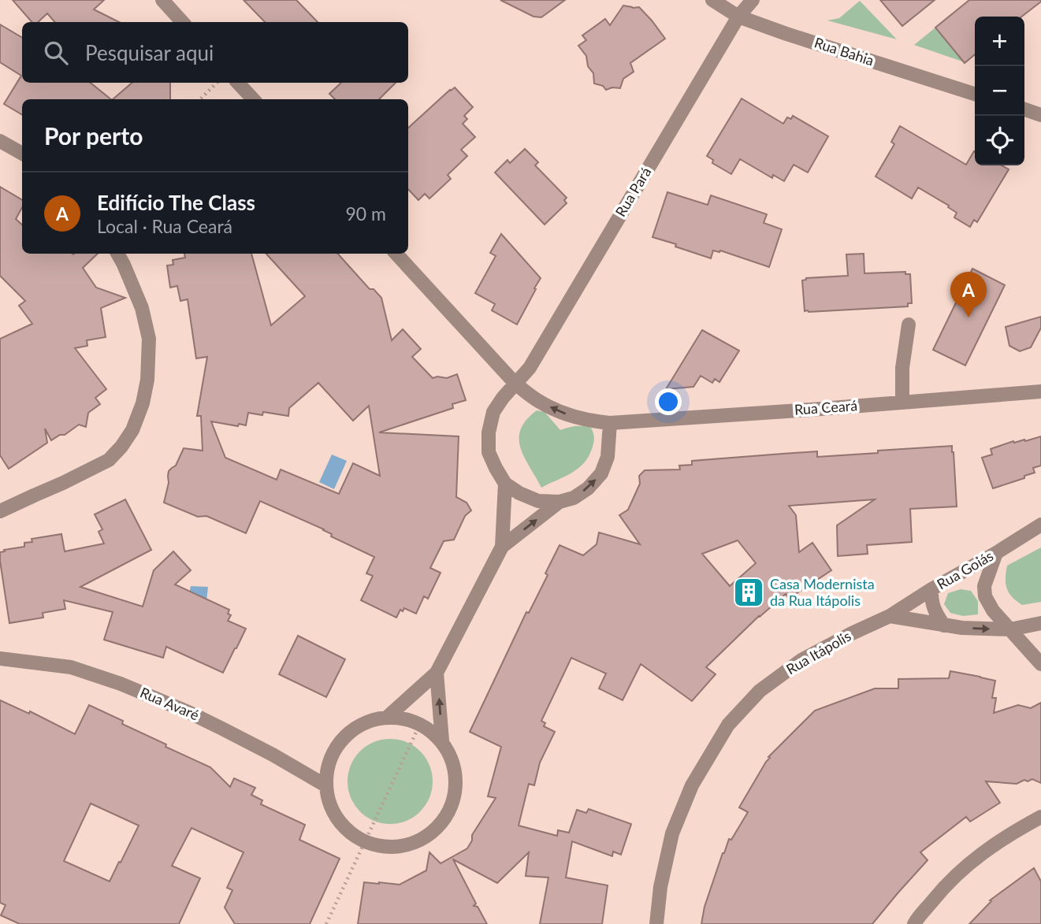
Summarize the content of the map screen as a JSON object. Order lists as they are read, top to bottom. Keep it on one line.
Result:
{"streets":{"street":["Rua Bahia","Rua Pará","Rua Ceará","Rua Goiás","Rua Itápolis","Rua Avaré"]},"crossings":[["Rua Bahia","Rua Pará"],["Rua Pará","Rua Ceará"],["Rua Goiás","Rua Itápolis"]],"places":{"building":["Casa Modernista da Rua Itápolis"]},"page":{"map_buttons":["+","−"],"search":"Pesquisar aqui","heading":"Por perto","list":[{"mark":"A","name":"Edifício The Class","note":"Local · Rua Ceará","value":"90 m"}],"pins":"A"}}
